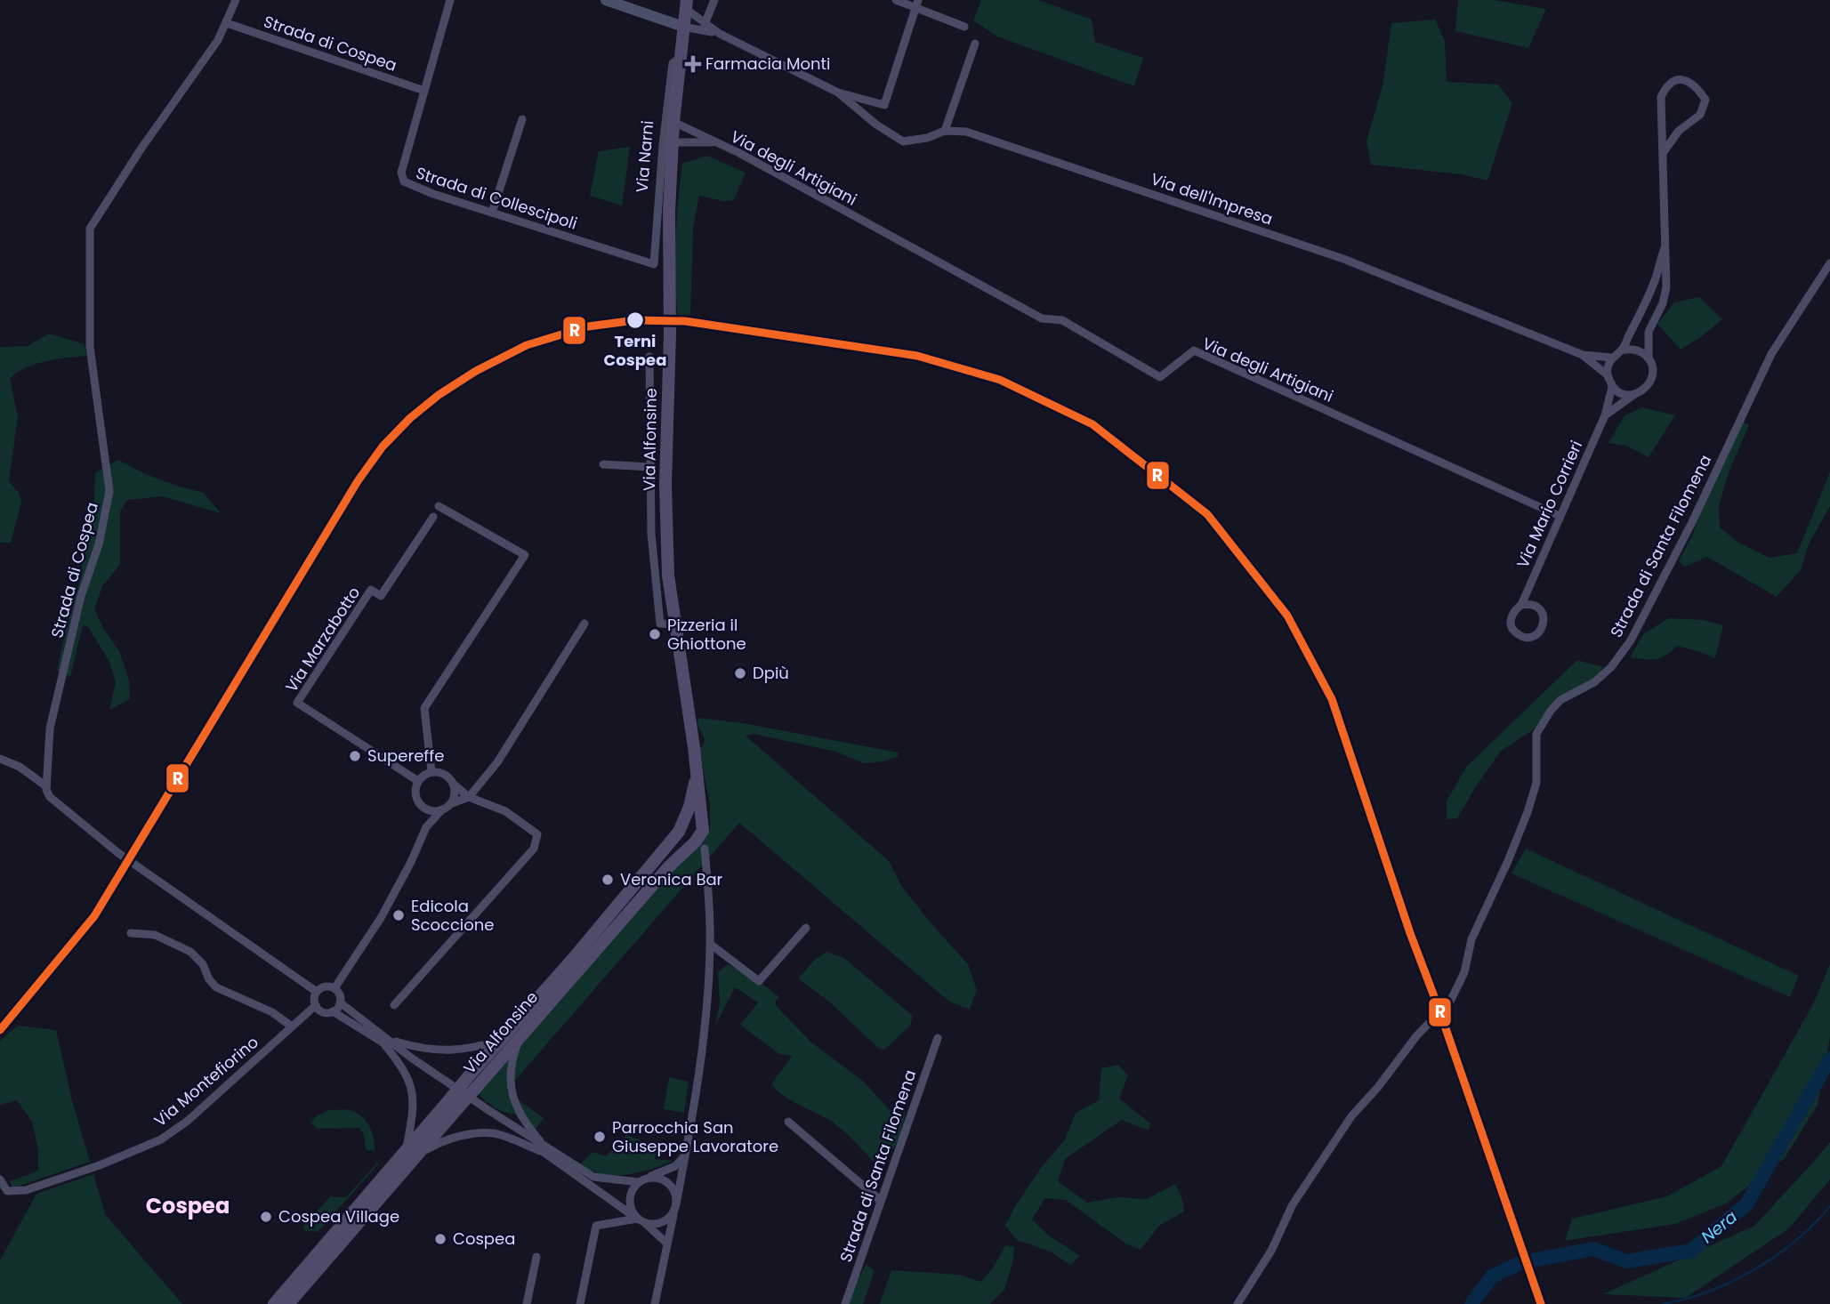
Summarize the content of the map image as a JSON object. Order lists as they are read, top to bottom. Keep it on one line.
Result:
{"streets":{"main road":["Via Narni","Via Alfonsine"],"street":["Strada di Cospea","Via degli Artigiani","Strada di Collescipoli","Via dell'Impresa","Via Mario Corrieri","Strada di Santa Filomena","Via Marzabotto","Via Montefiorino"]},"crossings":[["Strada di Cospea","Strada di Collescipoli"],["Via Narni","Via degli Artigiani"],["Via Narni","Strada di Collescipoli"],["Via Narni","Via Alfonsine"],["Via degli Artigiani","Via Alfonsine"],["Via degli Artigiani","Via Mario Corrieri"],["Via dell'Impresa","Via Mario Corrieri"]],"districts":["Cospea"],"water":["Nera"],"places":{"health":["Farmacia Monti"],"other":["Terni Cospea","Pizzeria il Ghiottone","Dpiù","Supereffe","Veronica Bar","Edicola Scoccione","Parrocchia San Giuseppe Lavoratore","Cospea Village","Cospea"]},"lines":["transit line R"]}
